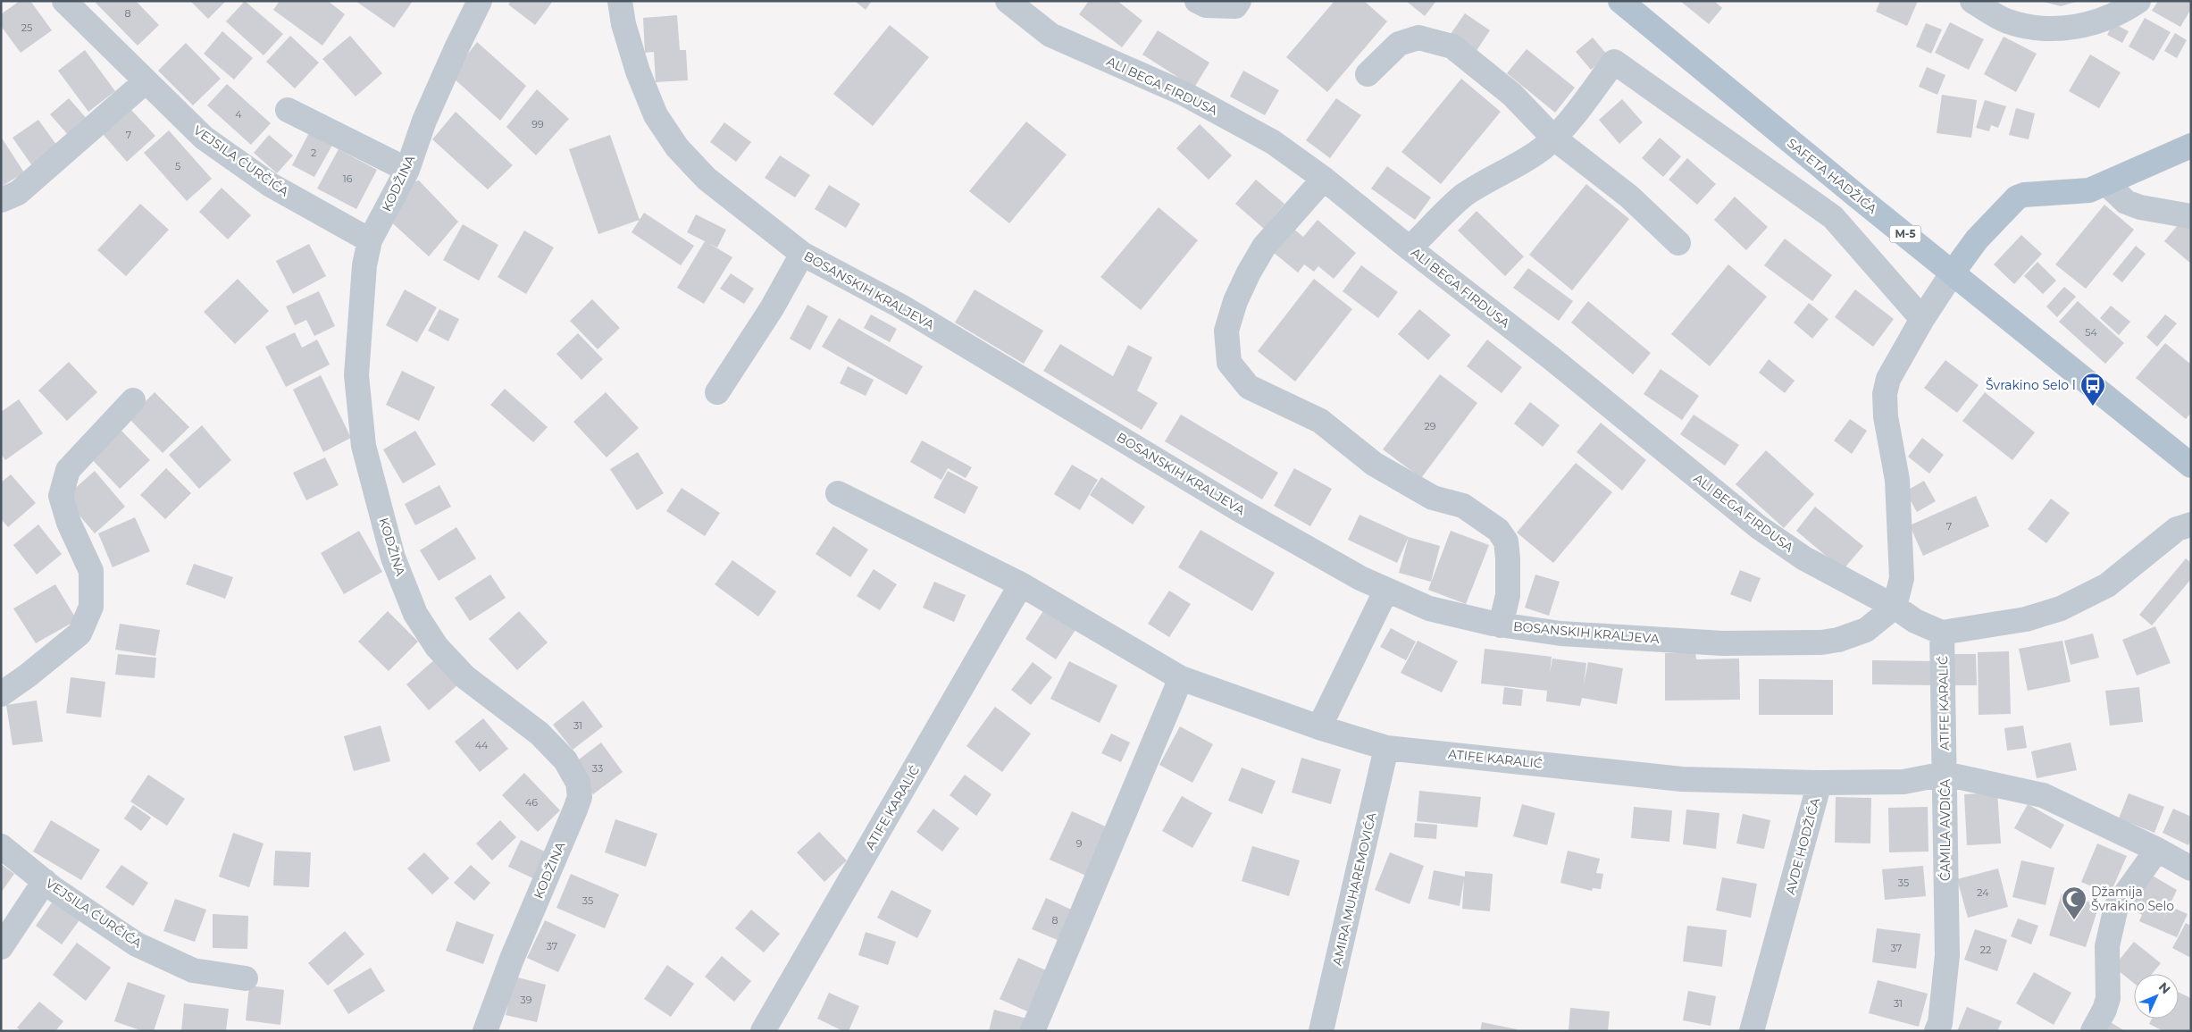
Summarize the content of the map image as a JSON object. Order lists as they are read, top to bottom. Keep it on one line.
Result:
{"streets":{"main road":["SAFETA HADŽIĆA","M-5"],"street":["ALI BEGA FIRDUSA","VEJSILA ĆURČIĆA","KODŽINA","BOSANSKIH KRALJEVA","ATIFE KARALIĆ","ĆAMILA AVDIĆA","AVDE HODŽIĆA","AMIRA MUHAREMOVIĆA"]},"crossings":[["ALI BEGA FIRDUSA","BOSANSKIH KRALJEVA"],["ALI BEGA FIRDUSA","ATIFE KARALIĆ"],["VEJSILA ĆURČIĆA","KODŽINA"],["ATIFE KARALIĆ","ĆAMILA AVDIĆA"],["ATIFE KARALIĆ","AVDE HODŽIĆA"],["ATIFE KARALIĆ","AMIRA MUHAREMOVIĆA"],["ĆAMILA AVDIĆA","AVDE HODŽIĆA"]],"places":{"bus stop":["Švrakino Selo I"],"mosque":["Džamija Švrakino Selo"]},"house_numbers":["8","25","4","99","7","2","5","16","54","29","7","31","44","33","46","9","35","24","35","8","37","37","22","39","31"],"north":"top right"}
